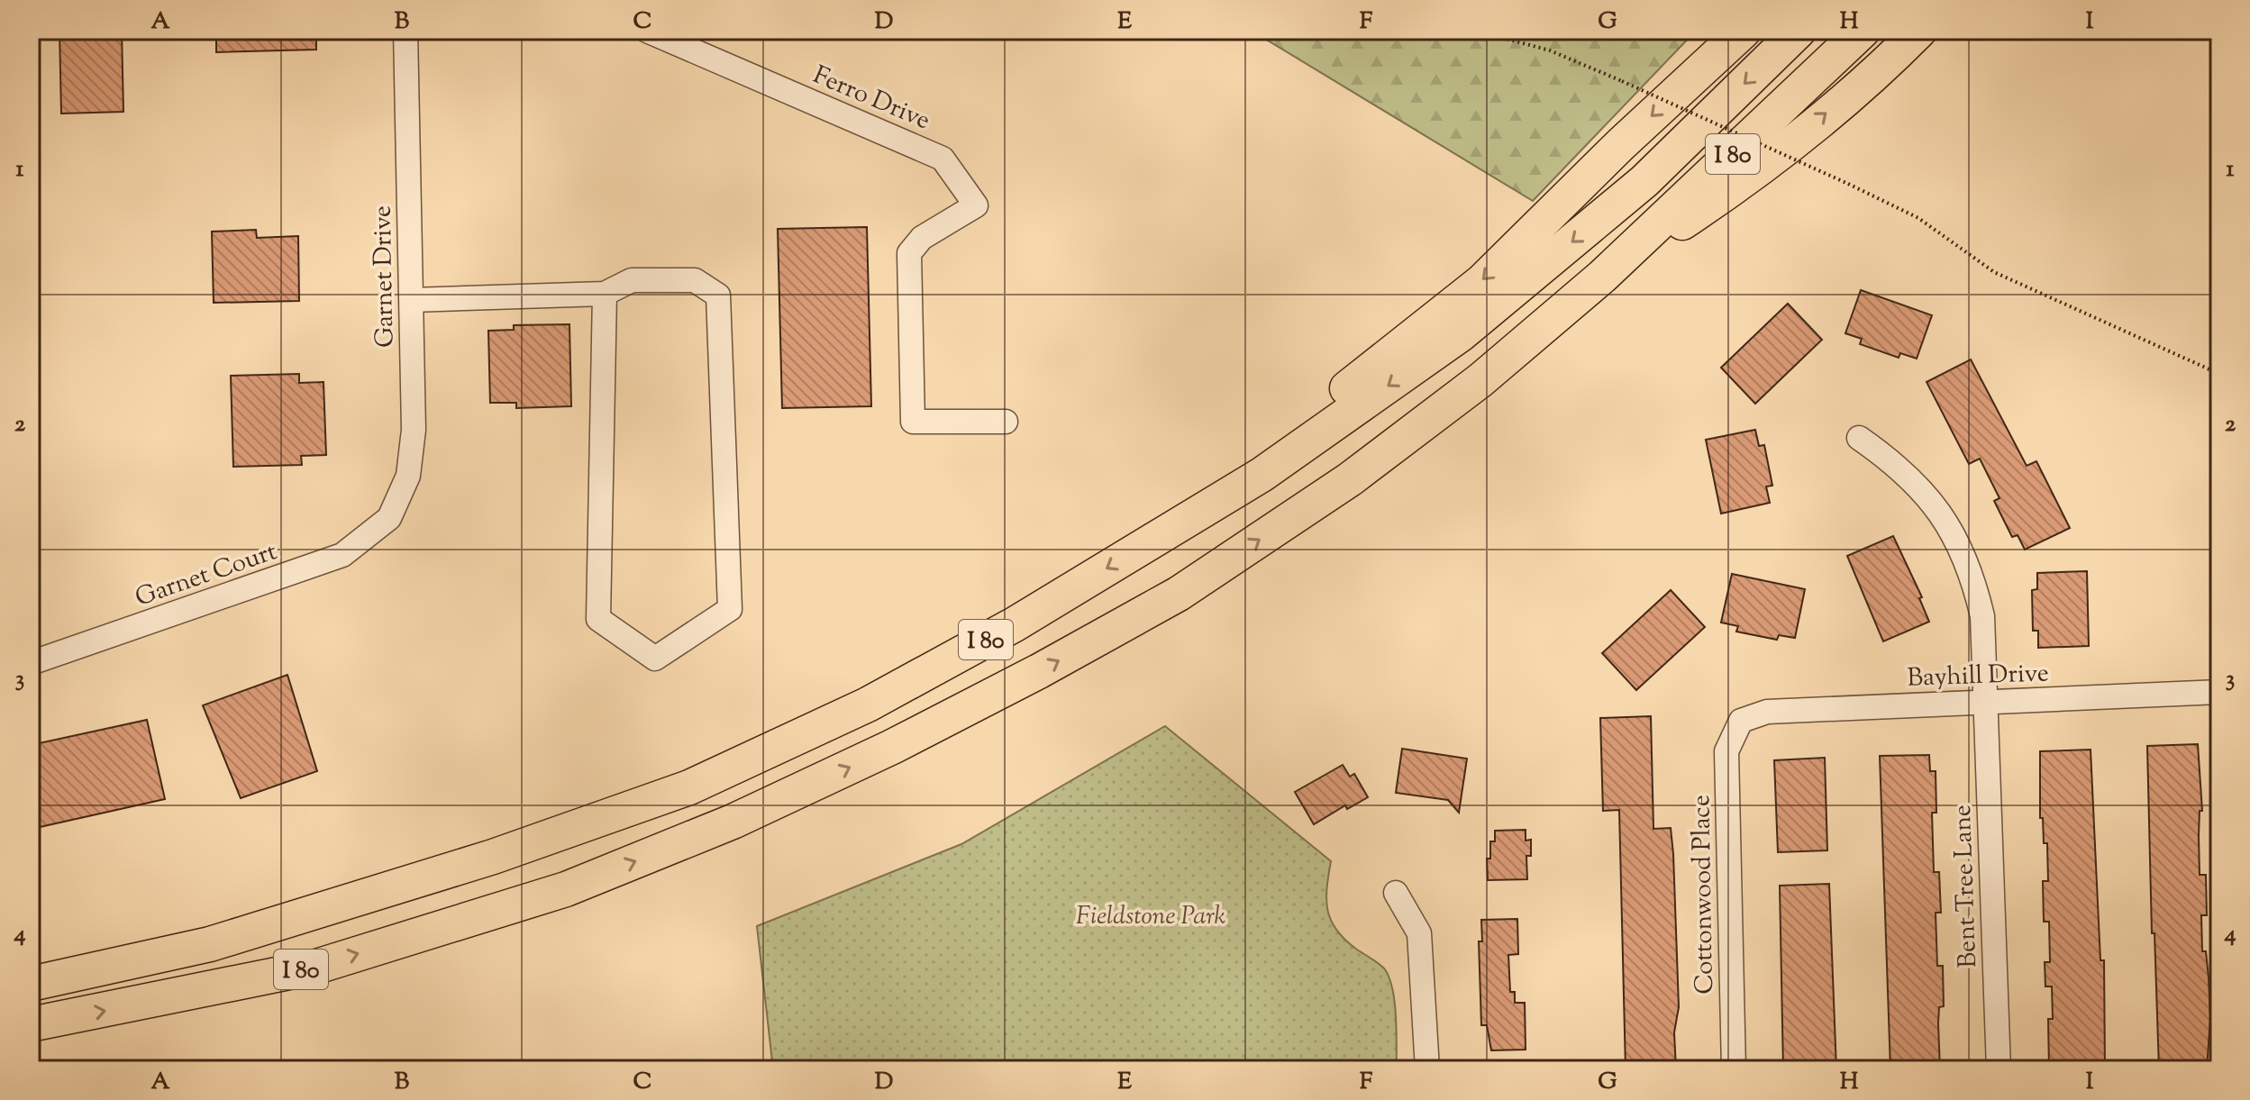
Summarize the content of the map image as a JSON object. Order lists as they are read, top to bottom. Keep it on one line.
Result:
{"streets":{"highway":["I 80"],"street":["Ferro Drive","Garnet Drive","Garnet Court","Bayhill Drive","Bent Tree Lane","Cottonwood Place"]},"crossings":[["Garnet Drive","Garnet Court"],["Bayhill Drive","Bent Tree Lane"],["Bayhill Drive","Cottonwood Place"]],"parks":["Fieldstone Park"],"grid":{"columns":["A","B","C","D","E","F","G","H","I"],"rows":["1","2","3","4"]}}
